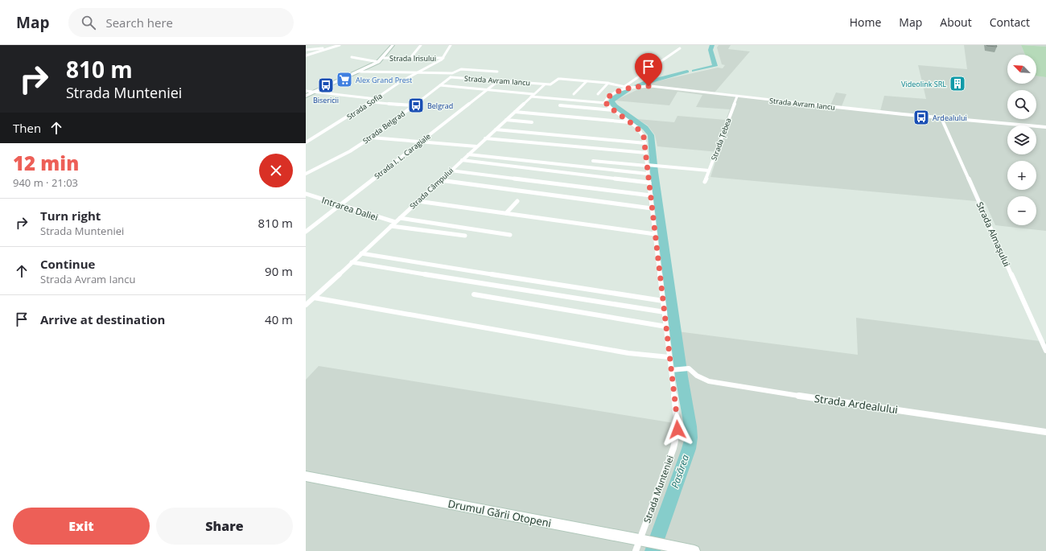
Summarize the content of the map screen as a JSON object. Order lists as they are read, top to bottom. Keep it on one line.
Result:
{"streets":{"main road":["Drumul Gării Otopeni"],"street":["Strada Irisului","Strada Avram Iancu","Strada Sofia","Strada Belgrad","Strada Țebea","Strada I. L. Caragiale","Strada Câmpului","Intrarea Daliei","Strada Almașului","Strada Ardealului","Strada Munteniei"]},"crossings":[["Strada Irisului","Strada Sofia"],["Strada Avram Iancu","Strada Belgrad"],["Strada Avram Iancu","Strada Țebea"],["Strada Avram Iancu","Strada I. L. Caragiale"],["Strada Avram Iancu","Strada Câmpului"],["Strada Avram Iancu","Strada Almașului"],["Strada I. L. Caragiale","Intrarea Daliei"],["Strada Câmpului","Intrarea Daliei"],["Strada Ardealului","Strada Munteniei"],["Strada Munteniei","Drumul Gării Otopeni"]],"water":["Pasărea"],"places":{"supermarket":["Alex Grand Prest"],"building":["Videolink SRL"],"bus stop":["Bisericii","Belgrad","Ardealului"]},"north":"top left","page":{"header":"Map","search":"Search here","nav":["Home","Map","About","Contact"],"turn":["810 m","Strada Munteniei"],"map_buttons":["+","−"],"then":"Then","heading":["12 min","940 m · 21:03"],"list":[{"name":"Turn right","note":"Strada Munteniei","value":"810 m"},{"name":"Continue","note":"Strada Avram Iancu","value":"90 m"},{"name":"Arrive at destination","value":"40 m"}],"buttons":["Exit","Share"]}}
